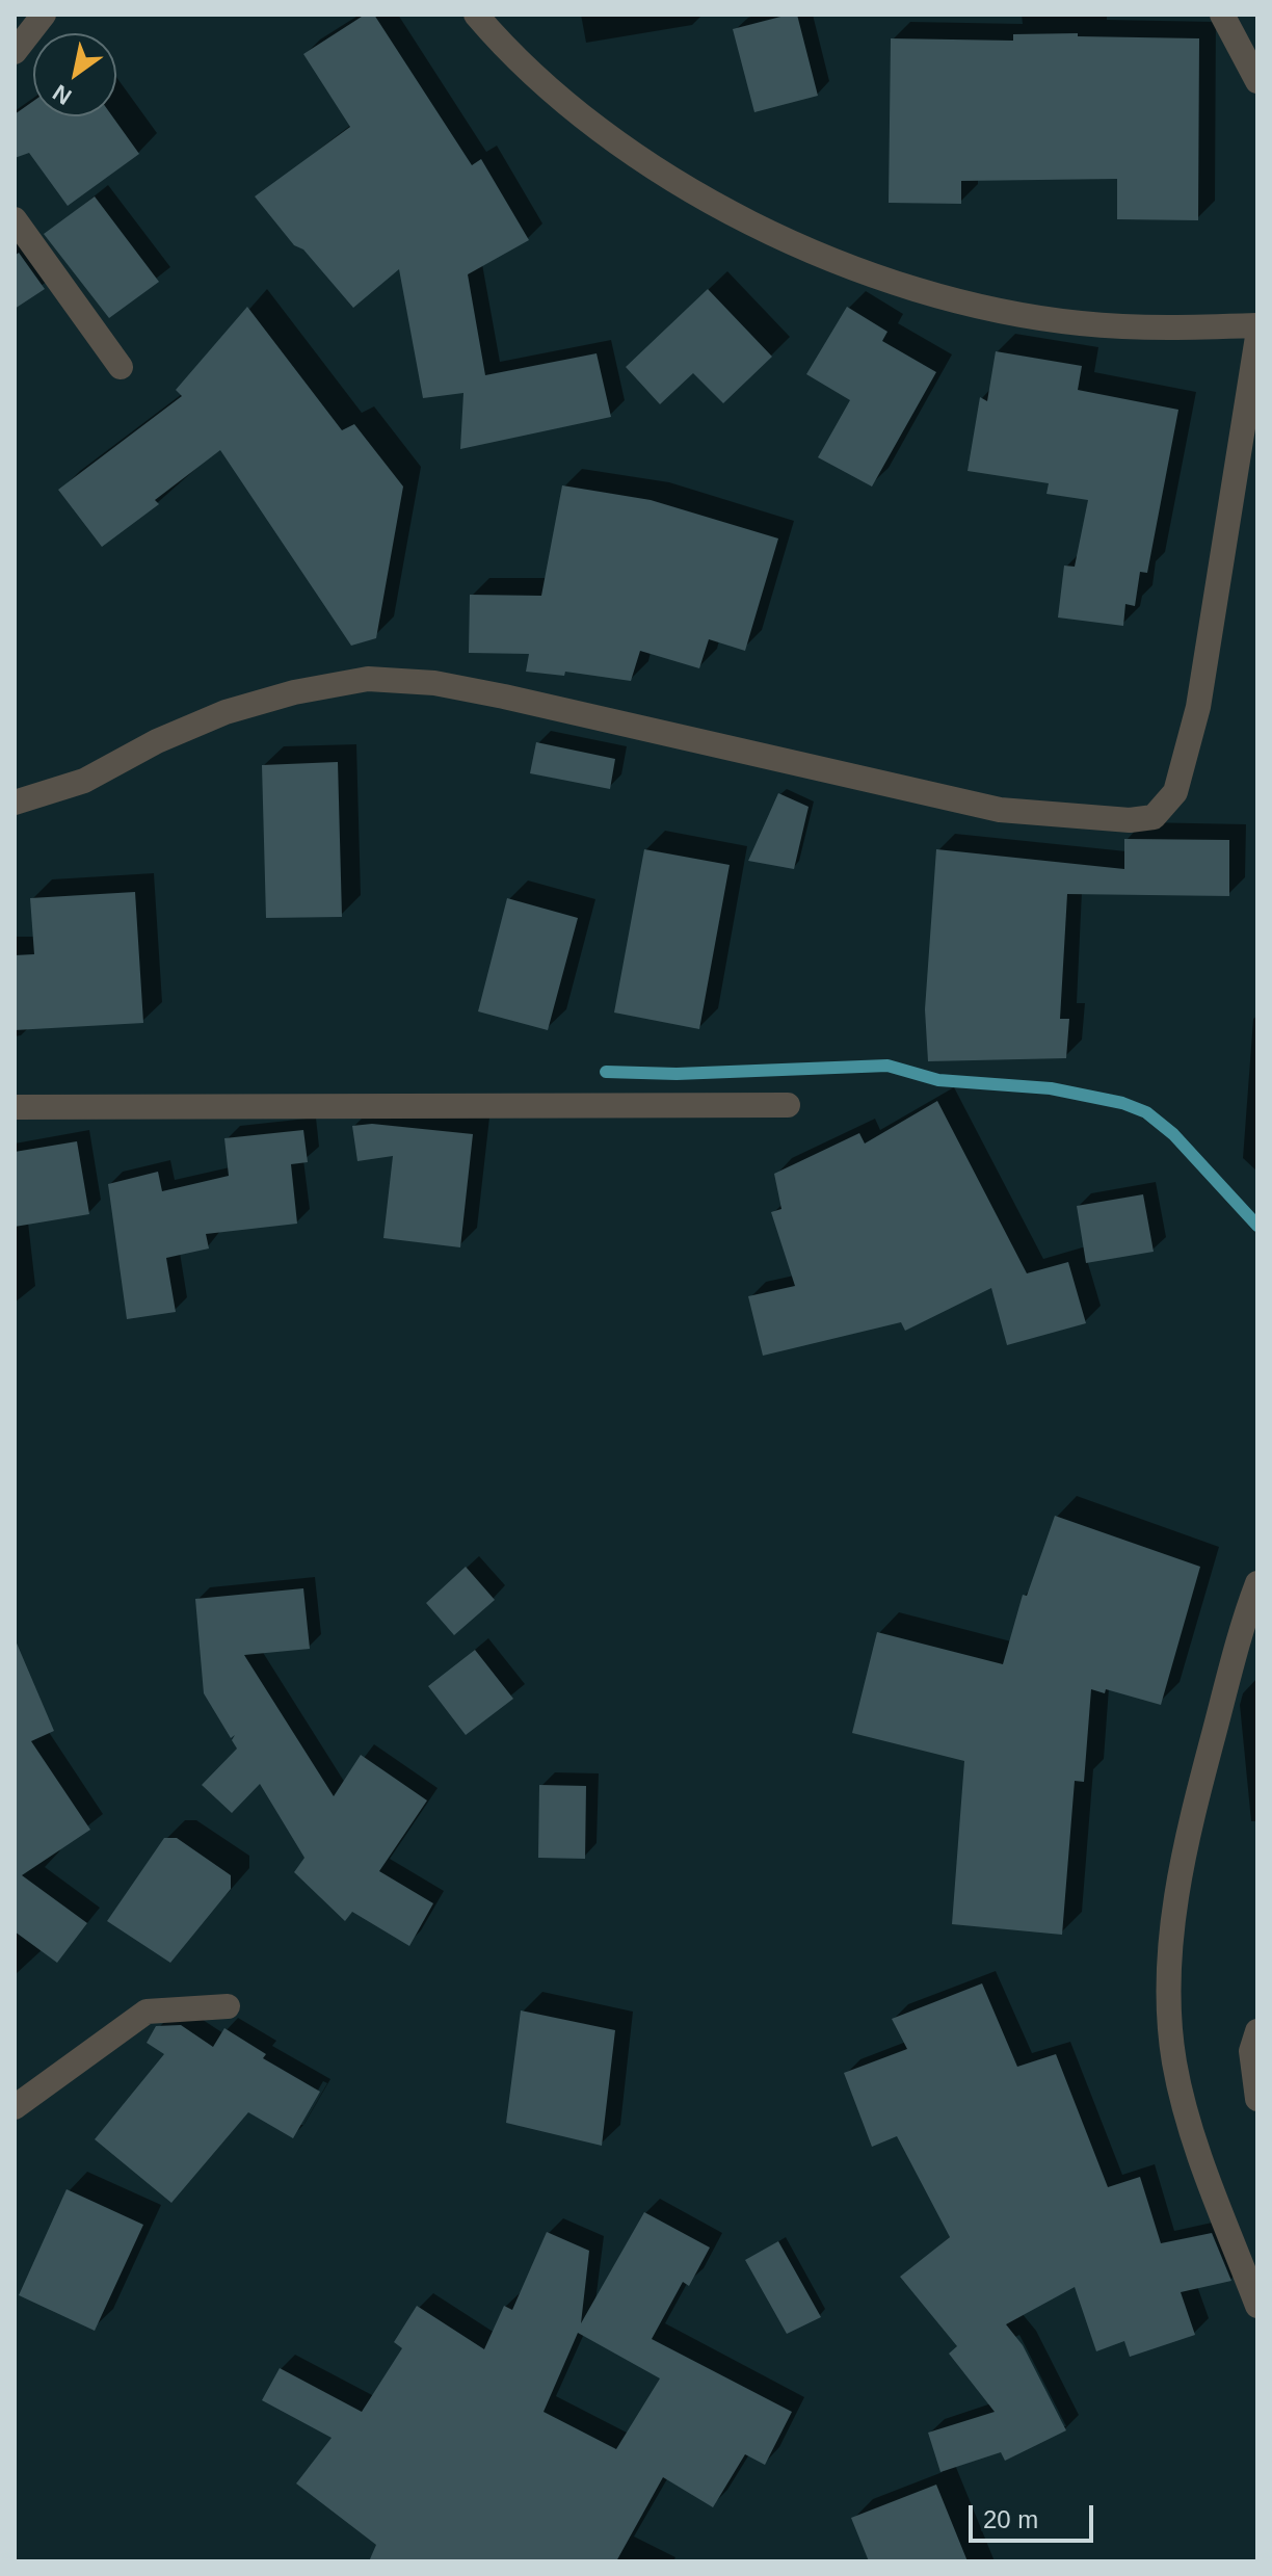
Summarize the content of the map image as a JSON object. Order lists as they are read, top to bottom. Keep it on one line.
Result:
{"scale_bar":"20 m","north":"bottom left"}
